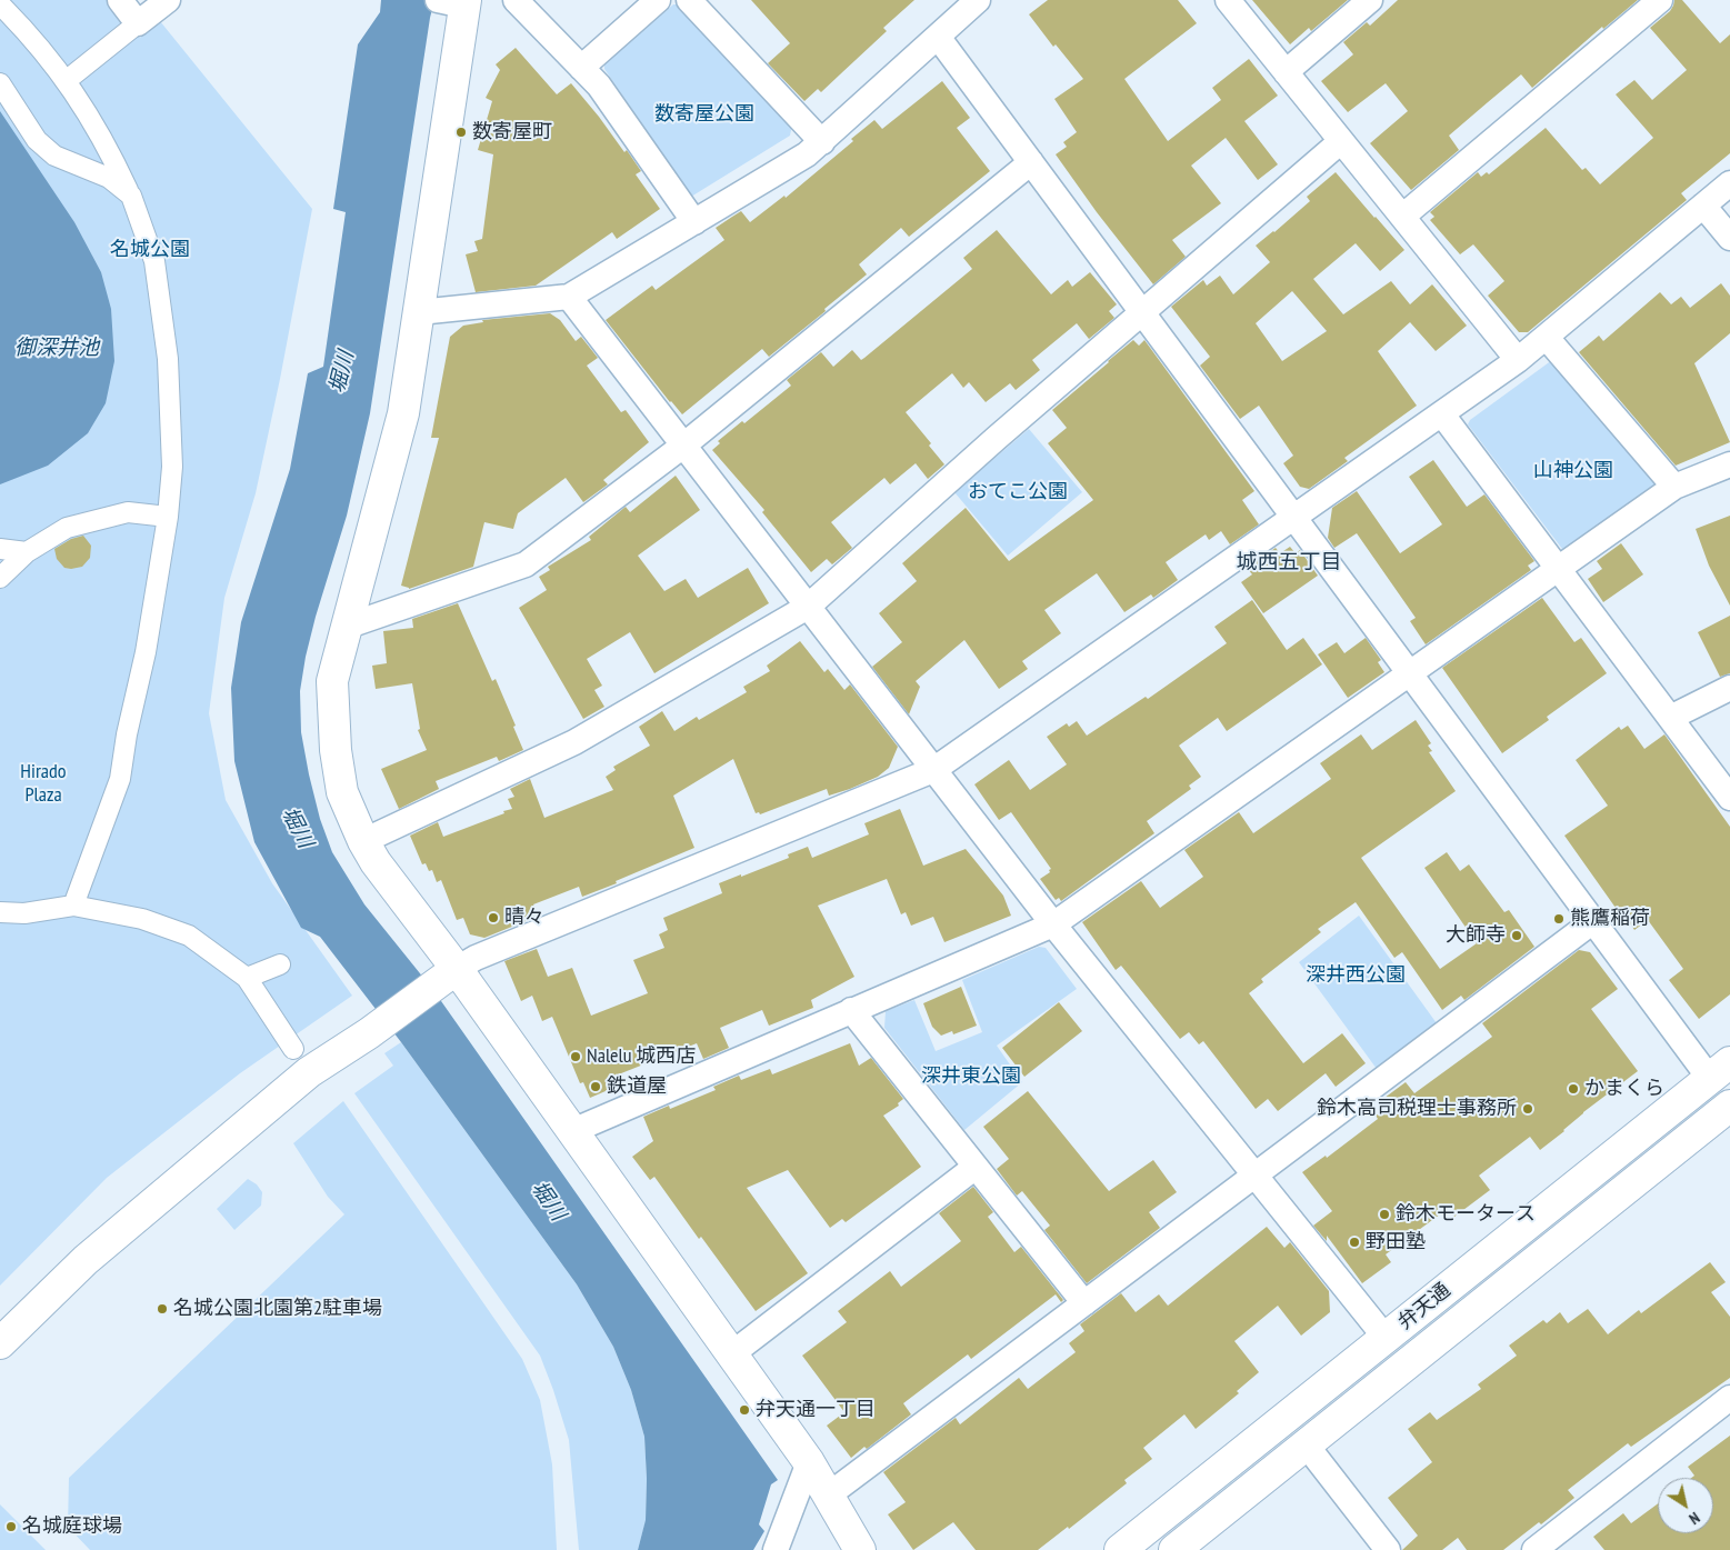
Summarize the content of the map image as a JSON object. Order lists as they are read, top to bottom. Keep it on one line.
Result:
{"streets":{"street":["弁天通"]},"districts":["城西五丁目"],"water":["御深井池","堀川"],"parks":["数寄屋公園","名城公園","山神公園","おてこ公園","Hirado Plaza","深井西公園","深井東公園"],"places":["数寄屋町","晴々","熊鷹稲荷","大師寺","Nalelu 城西店","鉄道屋","かまくら","鈴木高司税理士事務所","鈴木モータース","野田塾","名城公園北園第2駐車場","弁天通一丁目","名城庭球場"],"north":"bottom right"}
